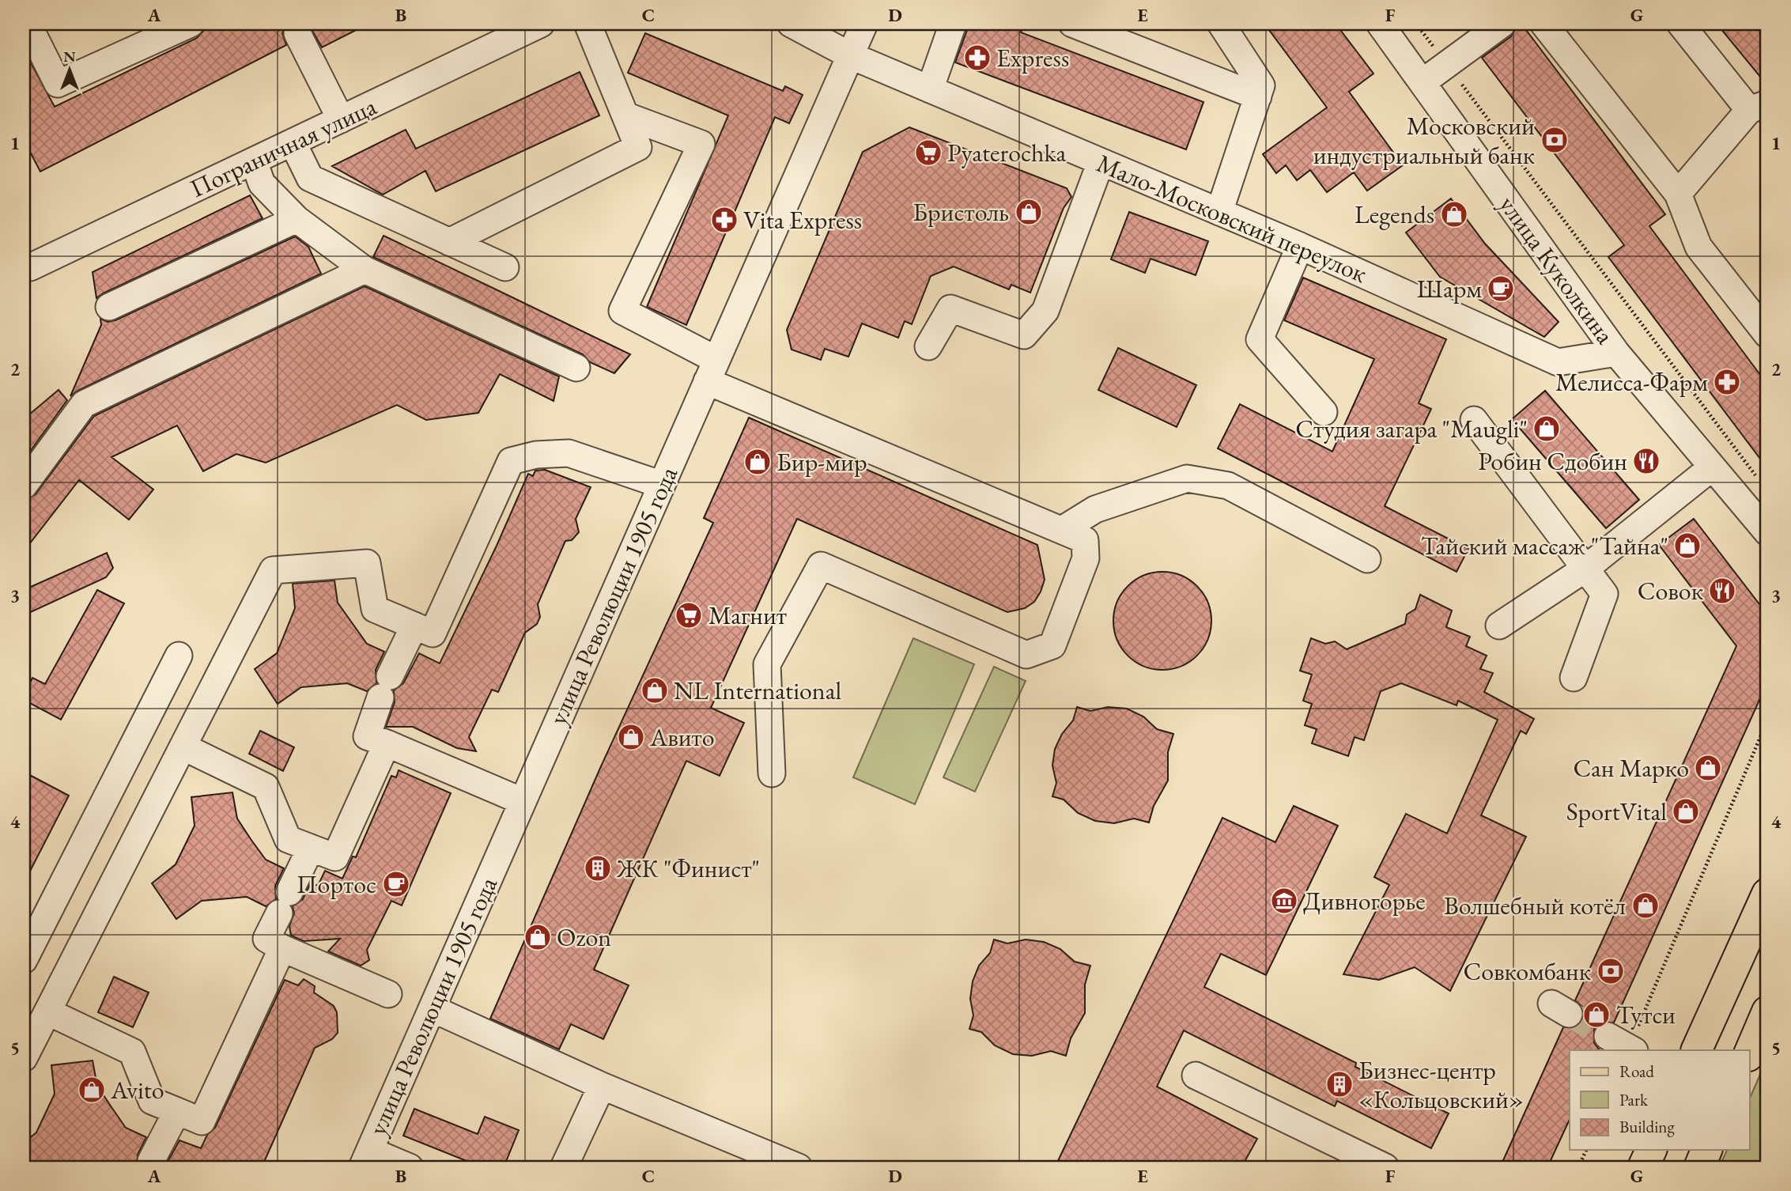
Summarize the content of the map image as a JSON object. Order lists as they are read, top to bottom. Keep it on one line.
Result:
{"streets":{"street":["Пограничная улица","Мало-Московский переулок","улица Куколкина","улица Революции 1905 года"]},"crossings":[["Мало-Московский переулок","улица Куколкина"],["Мало-Московский переулок","улица Революции 1905 года"]],"places":{"pharmacy":["Express","Vita Express","Мелисса-Фарм"],"bank":["Московский индустриальный банк","Совкомбанк"],"supermarket":["Pyaterochka","Магнит"],"shop":["Бристоль","Legends","Студия загара \"Maugli\"","Бир-мир","Тайский массаж \"Тайна\"","NL International","Авито","Сан Марко","SportVital","Волшебный котёл","Ozon","Тутси","Avito"],"cafe":["Шарм","Портос"],"restaurant":["Робин Сдобин","Совок"],"building":["ЖК \"Финист\"","Бизнес-центр «Кольцовский»"],"museum":["Дивногорье"]},"legend":["Road","Park","Building"],"north":"top","grid":{"columns":["A","B","C","D","E","F","G"],"rows":["1","2","3","4","5"]}}
